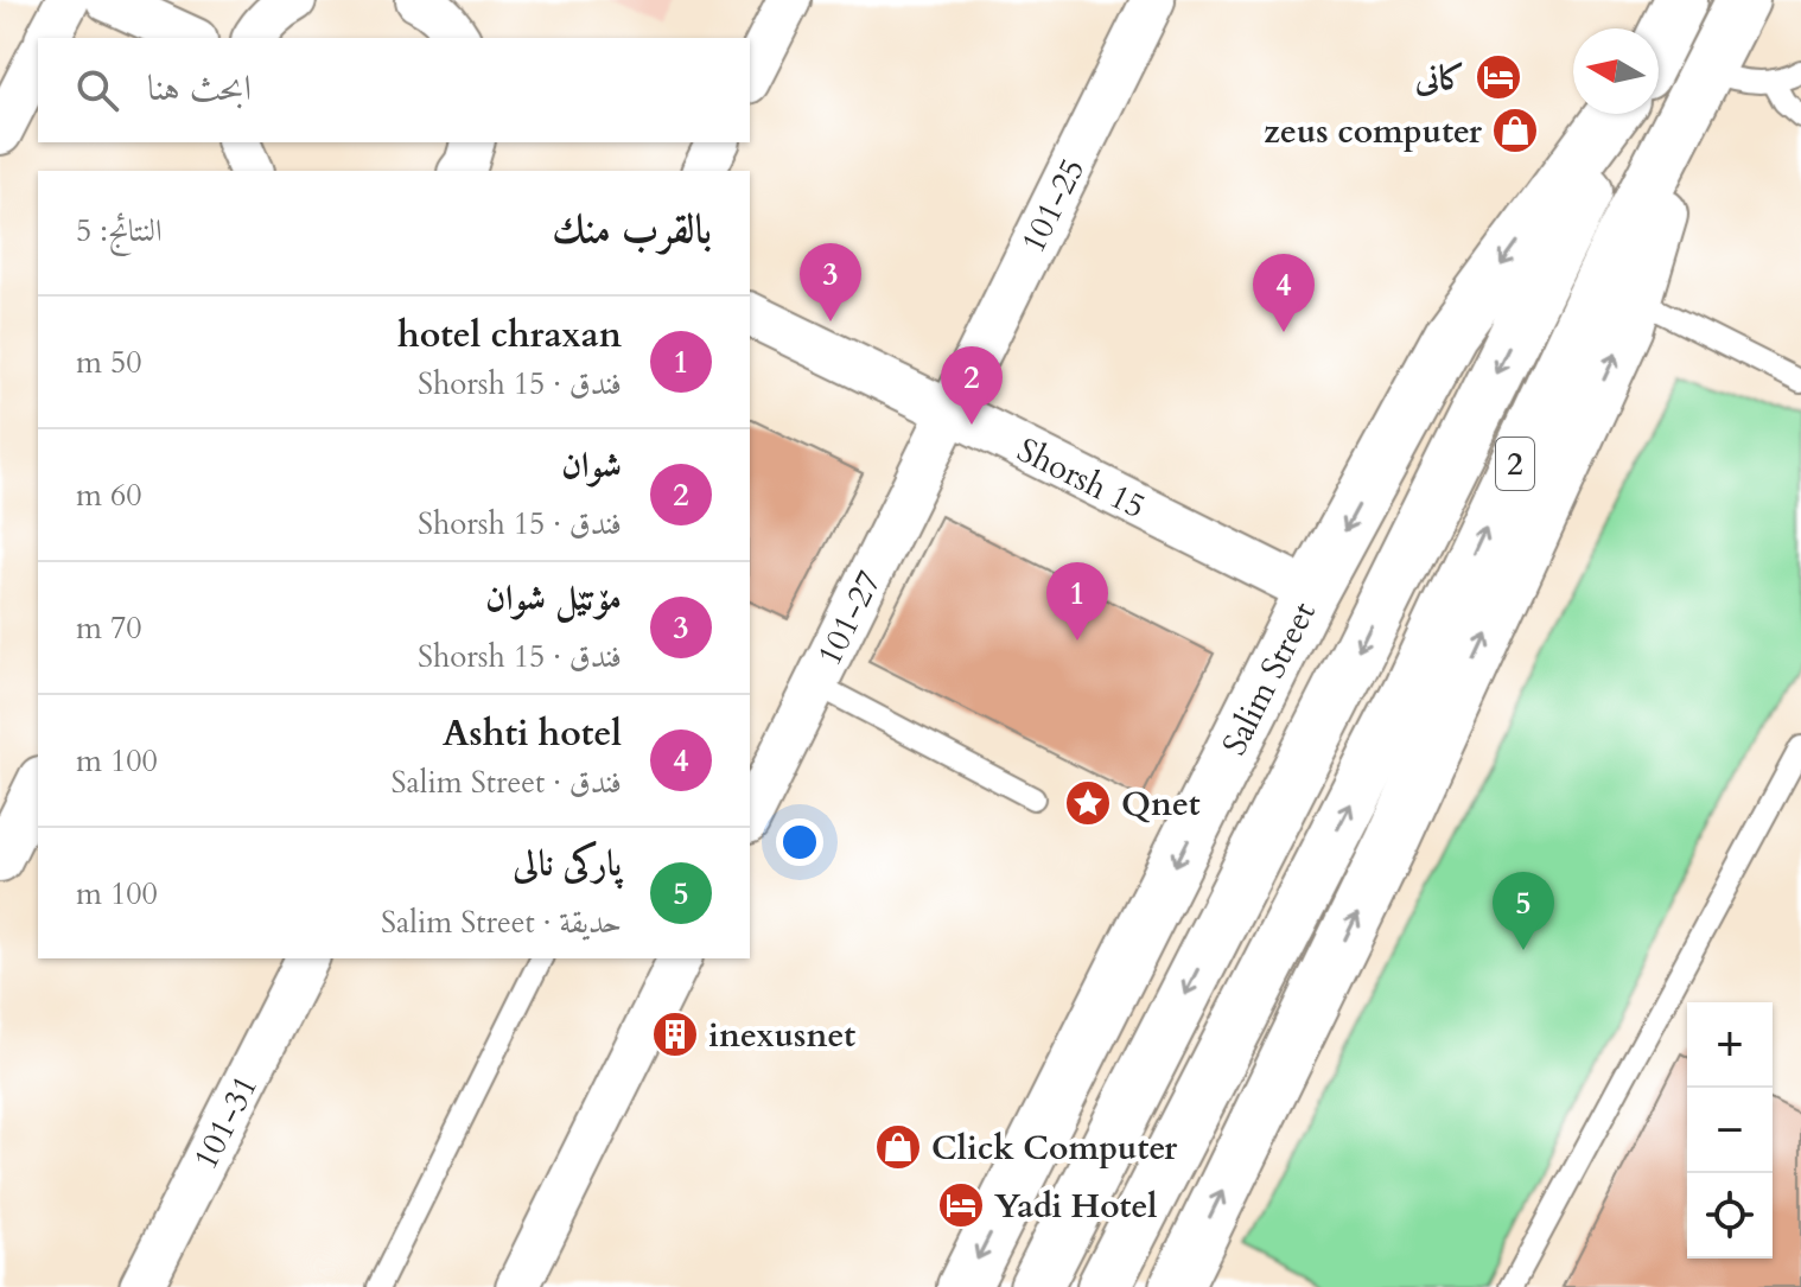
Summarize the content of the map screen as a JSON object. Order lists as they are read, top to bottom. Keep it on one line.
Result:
{"streets":{"main road":["2","Salim Street"],"street":["101-25","Shorsh 15","101-27","101-31"]},"crossings":[["101-25","Shorsh 15"],["101-25","101-27"],["Shorsh 15","101-27"],["Shorsh 15","Salim Street"]],"places":{"hotel":["کانی","Yadi Hotel"],"shop":["zeus computer","Click Computer"],"place":["Qnet"],"building":["inexusnet"]},"north":"left","page":{"search":"ابحث هنا","heading":["بالقرب منك","النتائج: 5"],"pins":["3","4","2","1","5"],"list":[{"mark":"1","name":"hotel chraxan","note":"فندق · Shorsh 15","value":"50 m"},{"mark":"2","name":"شوان","note":"فندق · Shorsh 15","value":"60 m"},{"mark":"3","name":"مۆتێل شوان","note":"فندق · Shorsh 15","value":"70 m"},{"mark":"4","name":"Ashti hotel","note":"فندق · Salim Street","value":"100 m"},{"mark":"5","name":"پارکی نالی","note":"حديقة · Salim Street","value":"100 m"}],"map_buttons":["+","−"]}}
